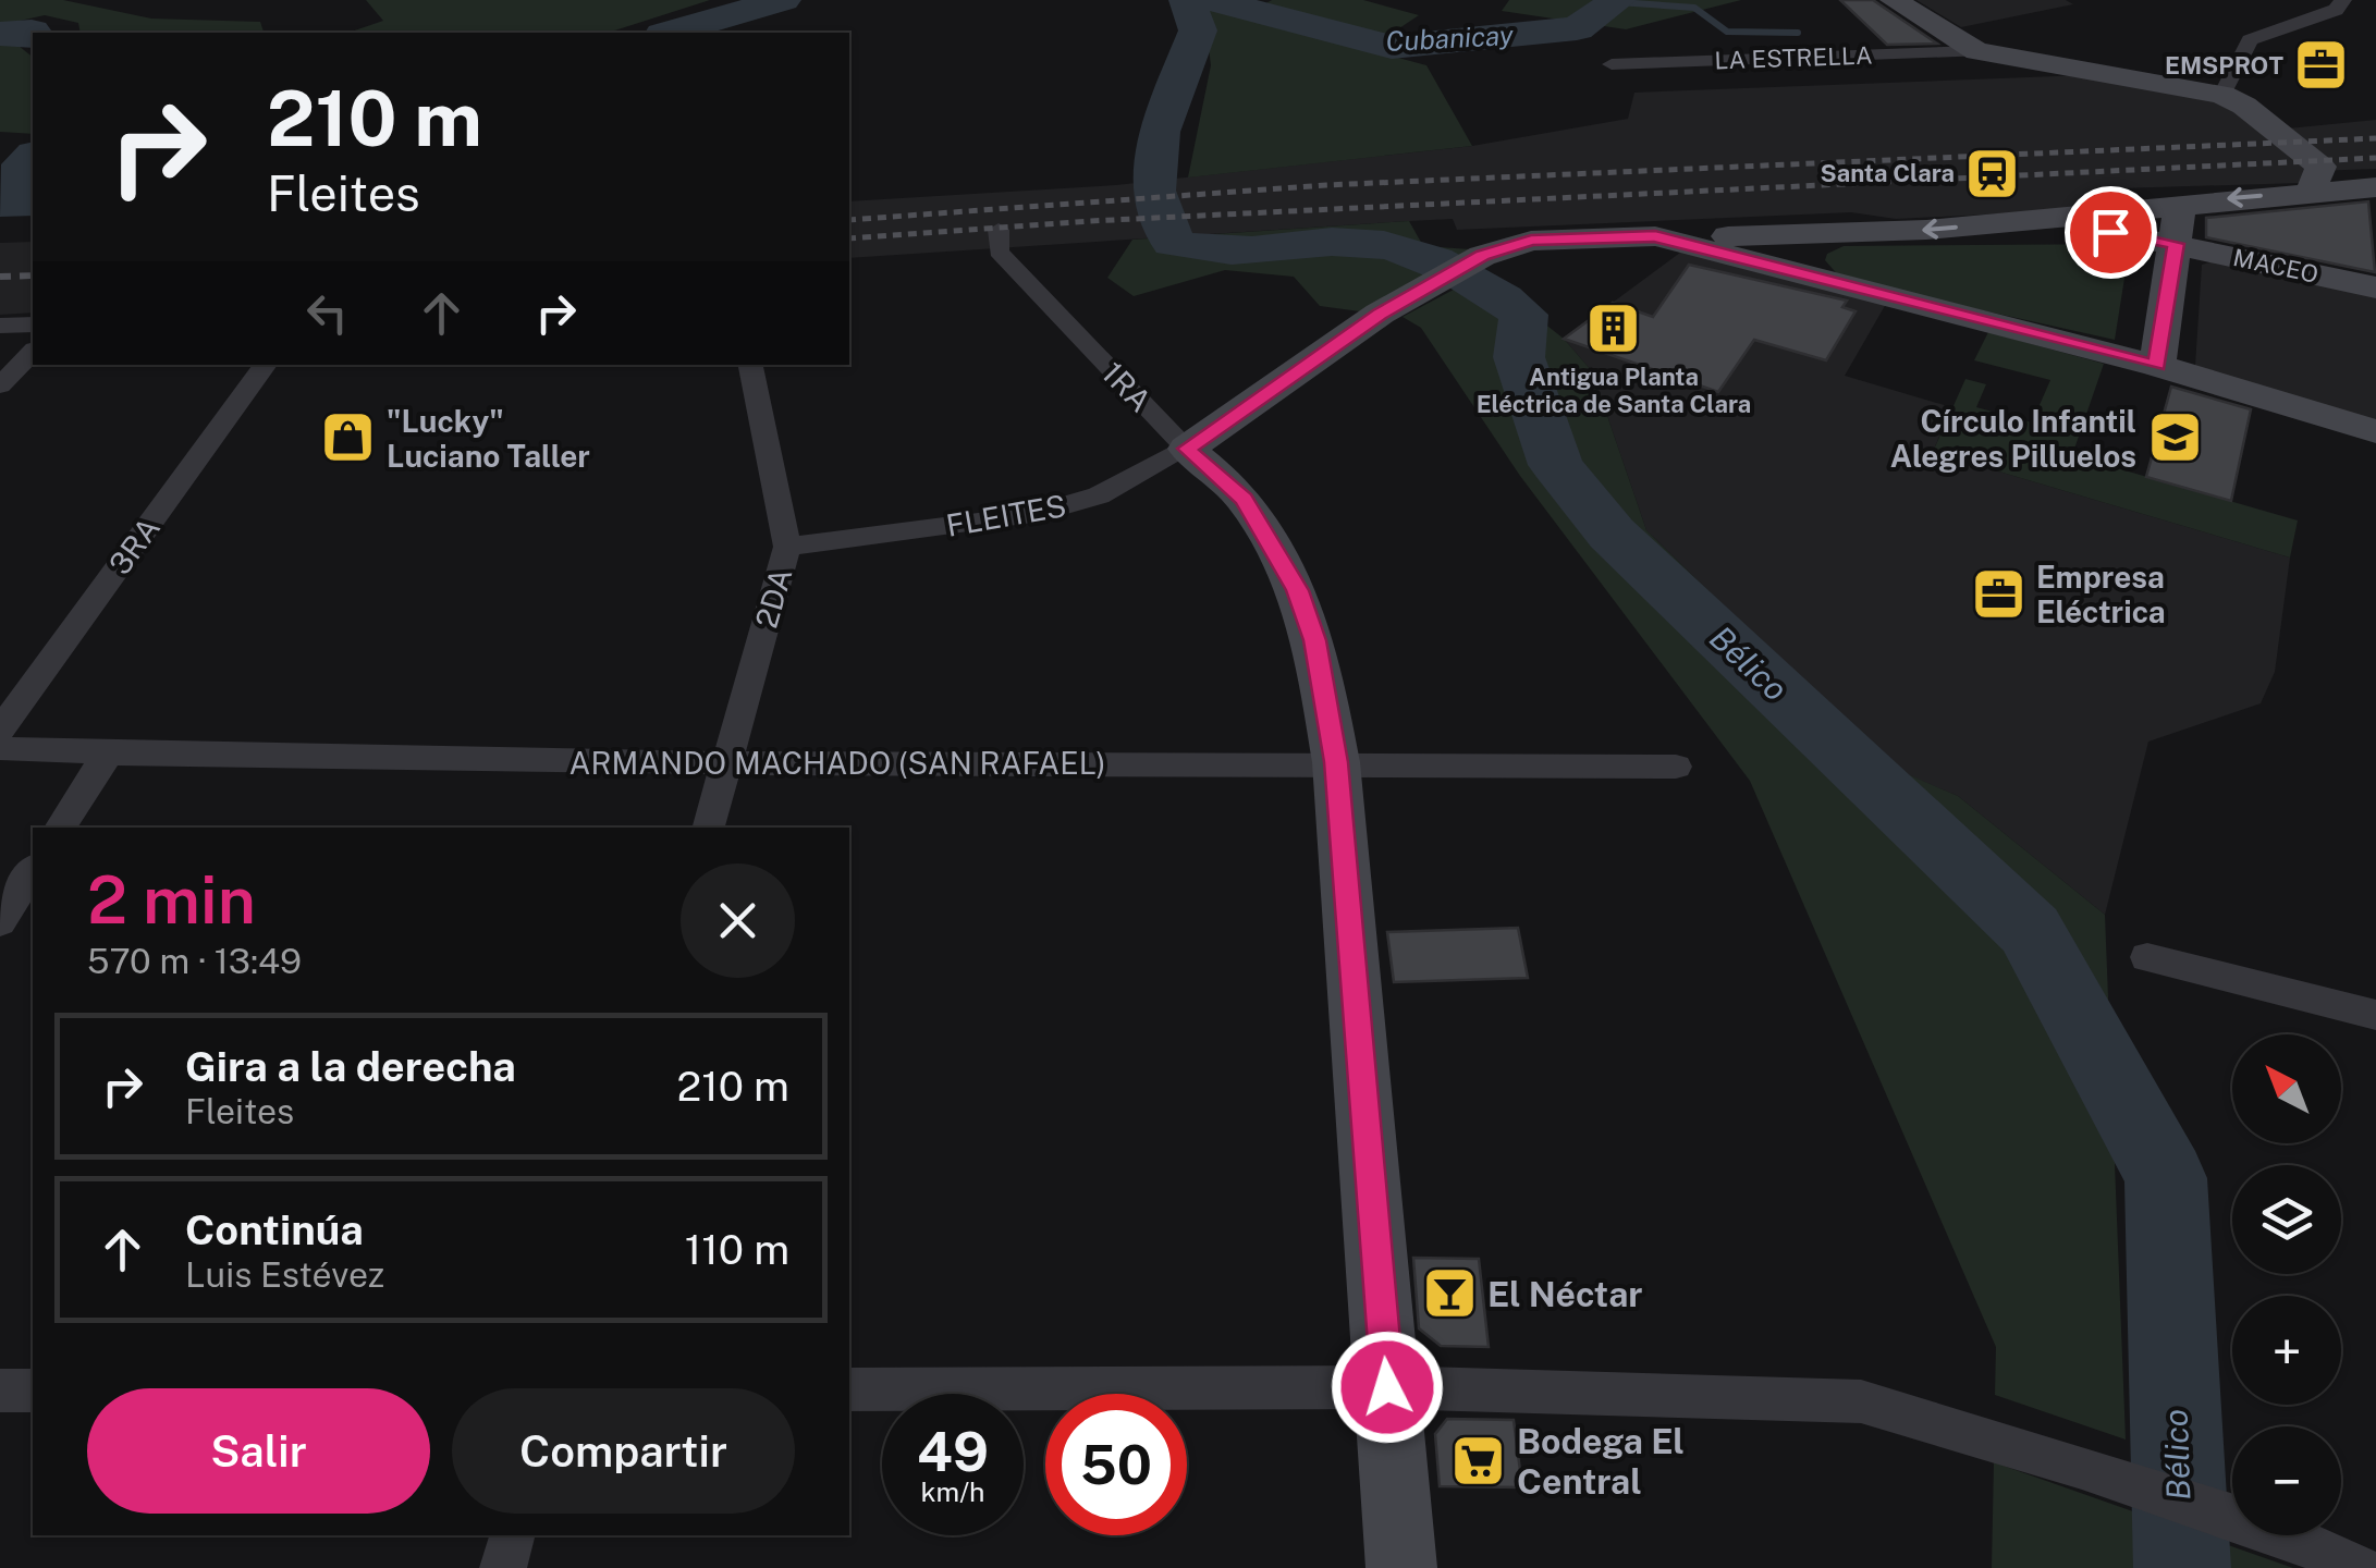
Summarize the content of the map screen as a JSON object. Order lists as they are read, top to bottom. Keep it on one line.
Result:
{"streets":{"main road":["MACEO","1RA","FLEITES"],"street":["LA ESTRELLA","3RA","2DA","ARMANDO MACHADO (SAN RAFAEL)"]},"crossings":[["1RA","FLEITES"],["1RA","ARMANDO MACHADO (SAN RAFAEL)"],["FLEITES","2DA"],["2DA","ARMANDO MACHADO (SAN RAFAEL)"]],"water":["Cubanicay","Bélico"],"places":{"office":["EMSPROT","Empresa Eléctrica"],"station":["Santa Clara"],"building":["Antigua Planta Eléctrica de Santa Clara"],"shop":["\"Lucky\" Luciano Taller"],"school or university":["Círculo Infantil Alegres Pilluelos"],"bar":["El Néctar"],"supermarket":["Bodega El Central"]},"north":"top left","page":{"turn":["210 m","Fleites"],"heading":["2 min","570 m · 13:49"],"list":[{"name":"Gira a la derecha","note":"Fleites","value":"210 m"},{"name":"Continúa","note":"Luis Estévez","value":"110 m"}],"map_buttons":["+","−"],"buttons":["Salir","Compartir"],"speed":"49 km/h","limit":"50"}}
